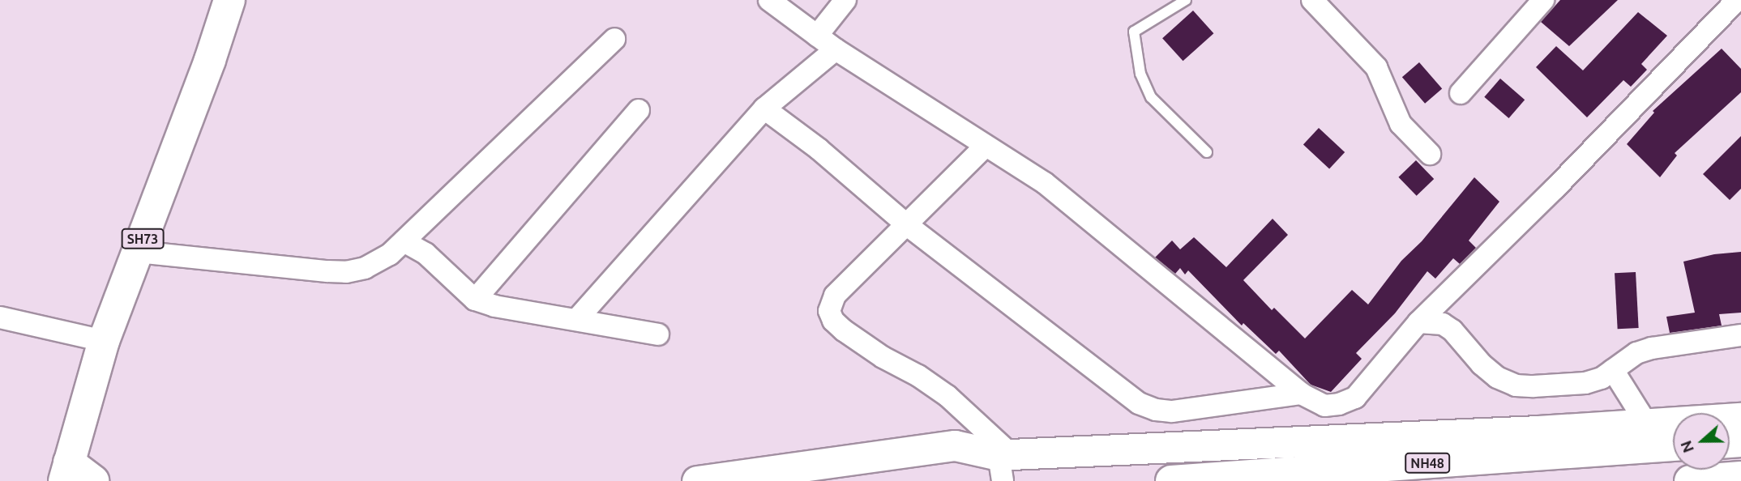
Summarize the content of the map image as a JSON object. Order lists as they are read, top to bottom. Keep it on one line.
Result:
{"streets":{"main road":["SH73","NH48"]},"north":"left"}
